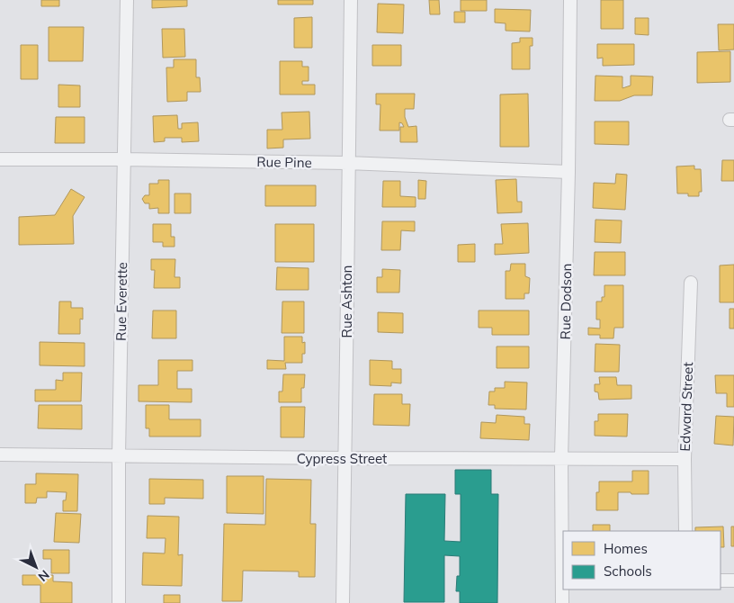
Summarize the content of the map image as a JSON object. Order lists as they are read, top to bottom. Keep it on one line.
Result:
{"streets":{"street":["Rue Pine","Rue Everette","Rue Ashton","Rue Dodson","Edward Street","Cypress Street"]},"crossings":[["Rue Pine","Rue Everette"],["Rue Pine","Rue Ashton"],["Rue Pine","Rue Dodson"],["Rue Everette","Cypress Street"],["Rue Ashton","Cypress Street"],["Rue Dodson","Cypress Street"],["Edward Street","Cypress Street"]],"legend":["Homes","Schools"],"north":"bottom right"}
